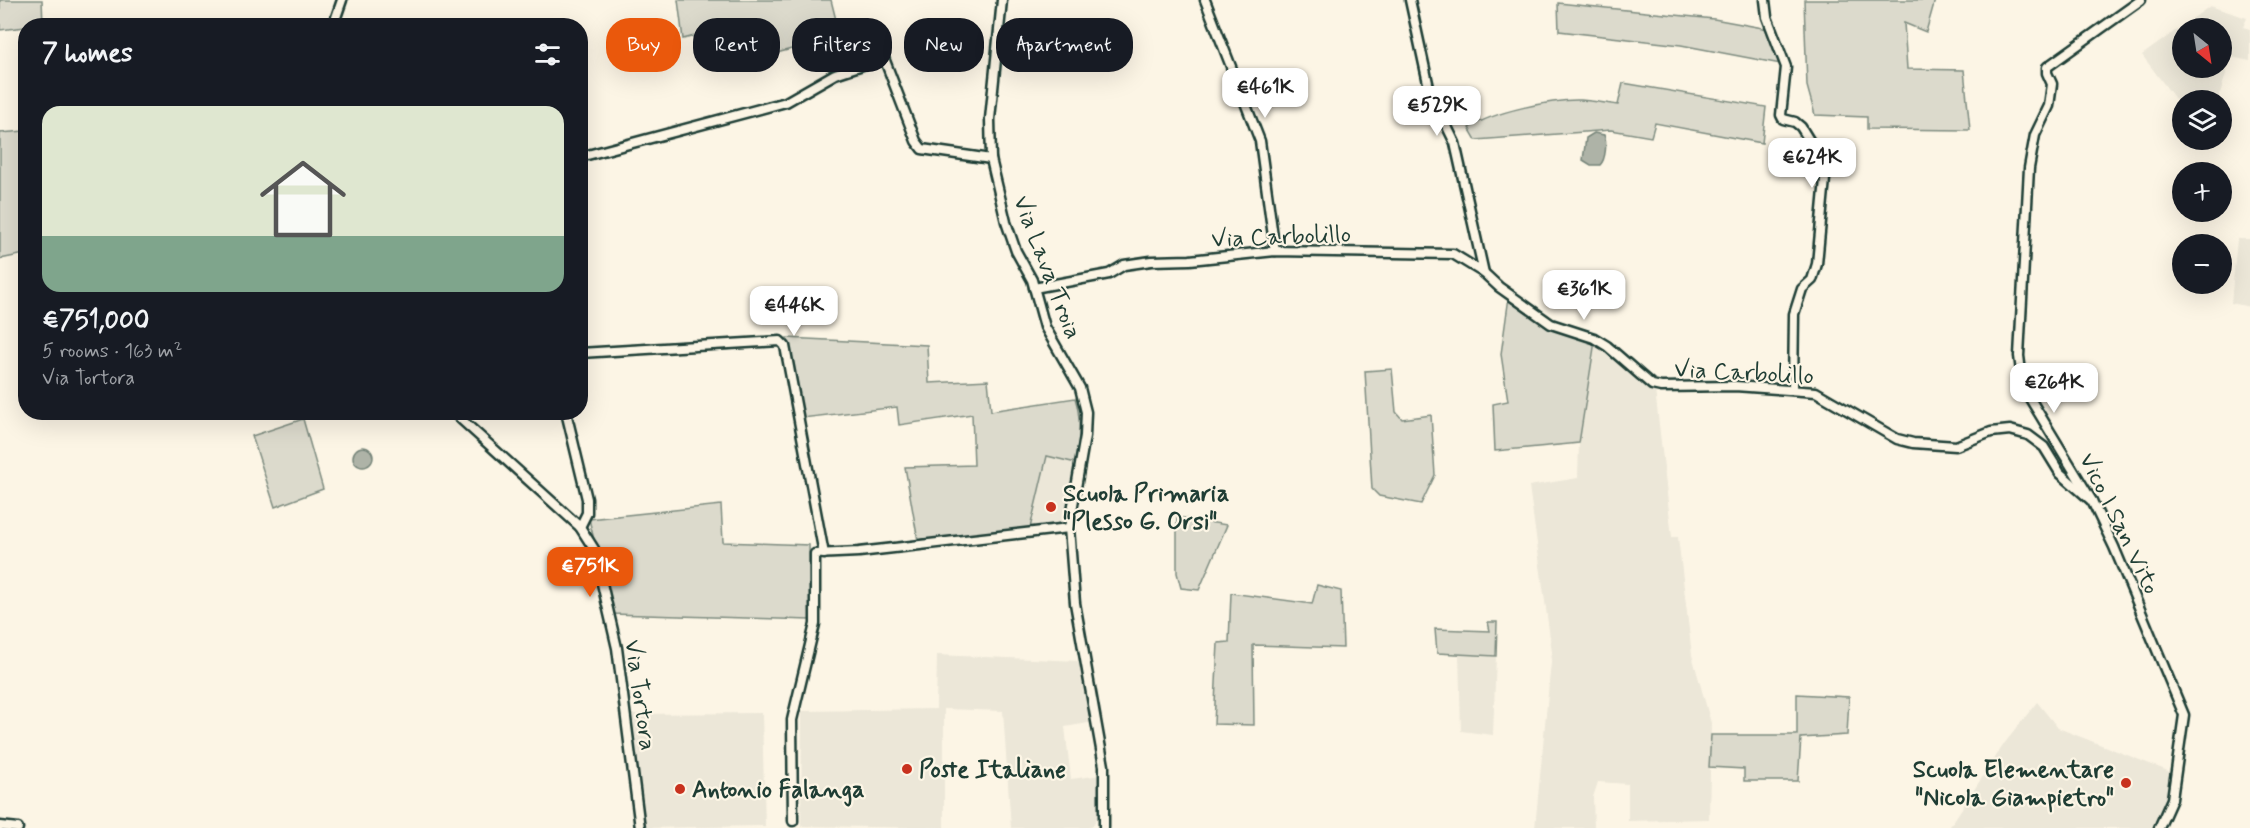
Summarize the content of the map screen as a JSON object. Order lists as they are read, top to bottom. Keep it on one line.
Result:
{"streets":{"street":["Via Carbolillo","Via Lava Troia","Vico I San Vito","Via Tortora"]},"crossings":[["Via Carbolillo","Via Lava Troia"],["Via Carbolillo","Vico I San Vito"]],"places":["Scuola Primaria \"Plesso G. Orsi\"","Poste Italiane","Scuola Elementare \"Nicola Giampietro\"","Antonio Falanga"],"north":"bottom right","page":{"map_buttons":["+","−"],"chip":["Buy","Rent","Filters","New","Apartment"],"heading":"7 homes","price":["€461K","€529K","€624K","€361K","€446K","€264K","€751K"],"list":[{"name":"€751,000","note":"5 rooms · 163 m² · Via Tortora"}]}}
